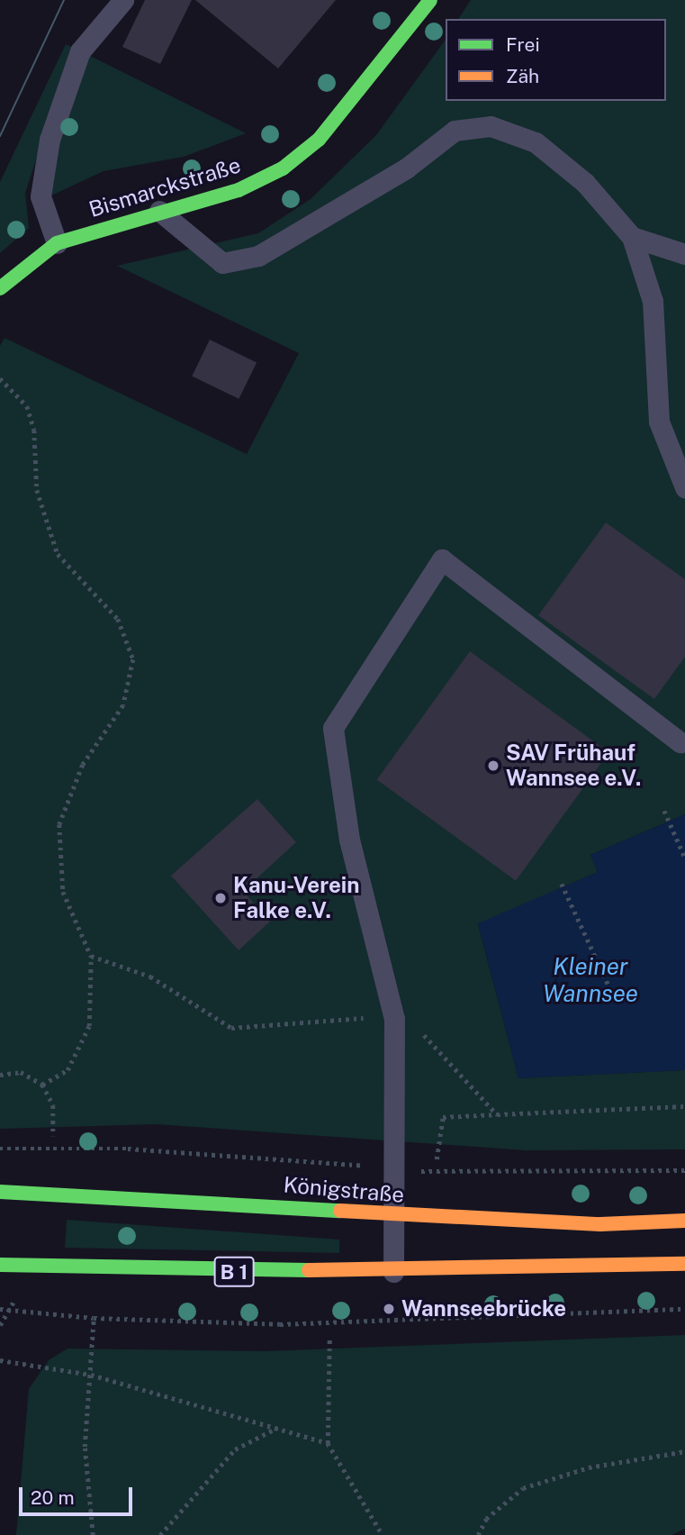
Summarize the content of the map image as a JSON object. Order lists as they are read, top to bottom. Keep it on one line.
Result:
{"streets":{"main road":["Bismarckstraße","Königstraße","B 1"]},"water":["Kleiner Wannsee"],"places":["SAV Frühauf Wannsee e.V.","Kanu-Verein Falke e.V.","Wannseebrücke"],"legend":["Frei","Zäh"],"scale_bar":"20 m"}
